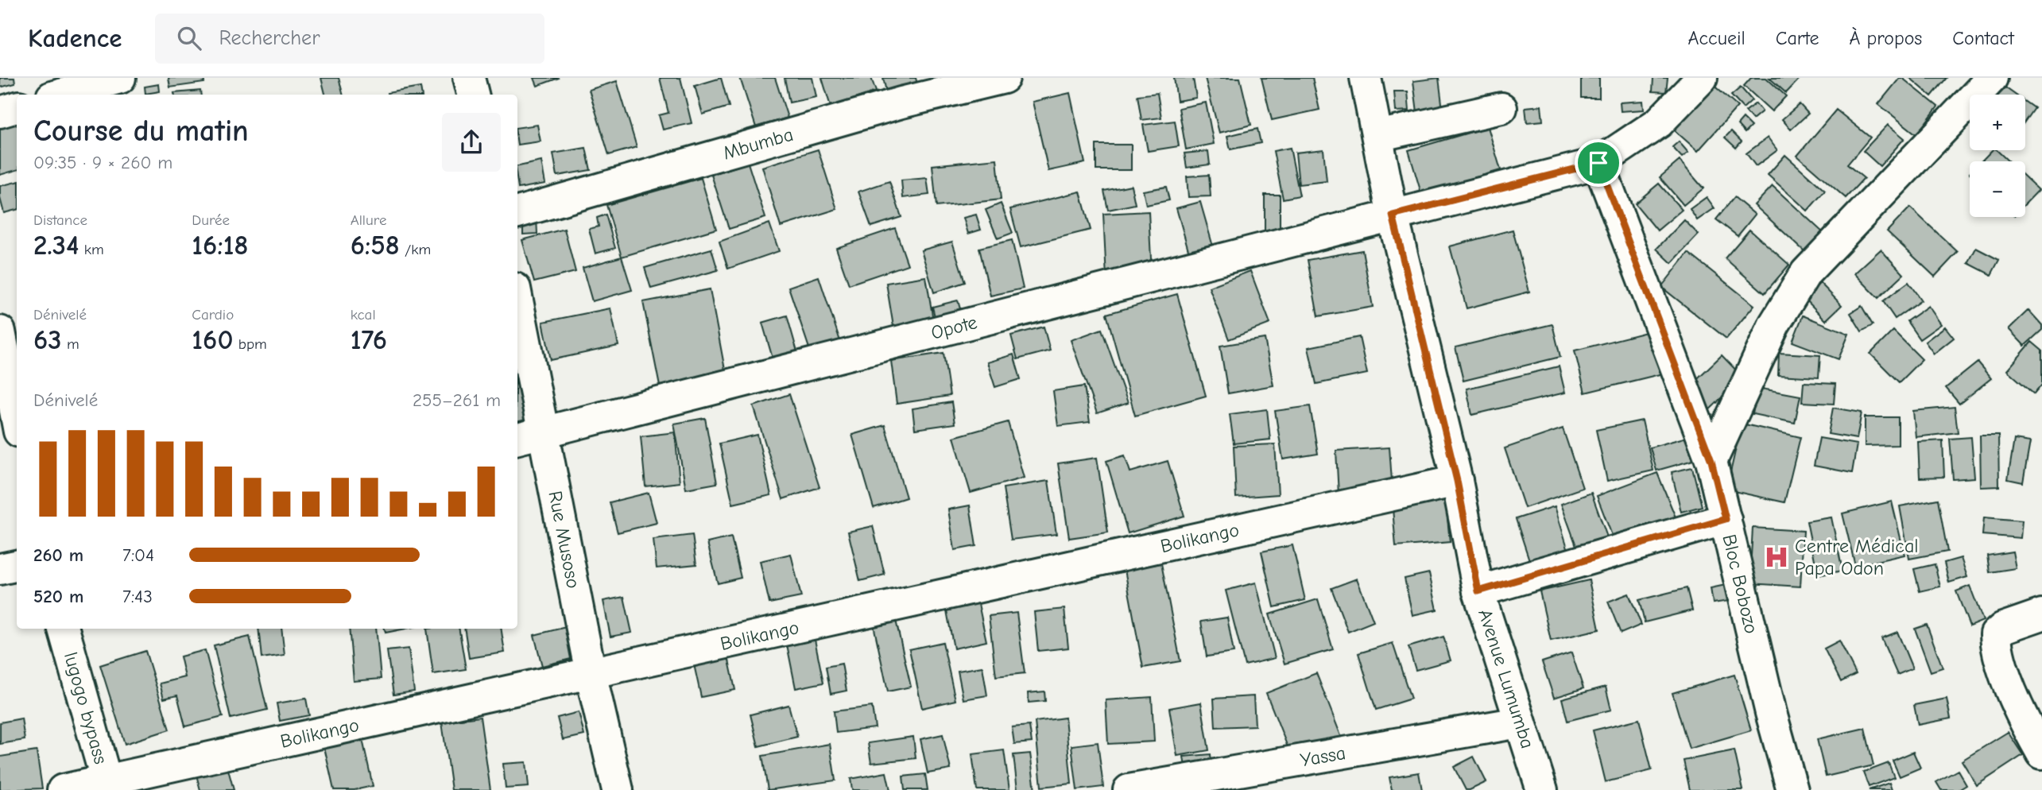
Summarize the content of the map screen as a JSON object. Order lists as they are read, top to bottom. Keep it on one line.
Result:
{"streets":{"street":["Mbumba","Opote","Bolikango","Rue Musoso","Bloc Bobozo","Avenue Lumumba","lugogo bypass","Yassa"]},"crossings":[["Opote","Rue Musoso"],["Opote","Bloc Bobozo"],["Opote","Avenue Lumumba"],["Bolikango","Rue Musoso"],["Bolikango","Avenue Lumumba"],["Bolikango","lugogo bypass"],["Avenue Lumumba","Yassa"]],"places":{"hospital":["Centre Médical Papa Odon"]},"page":{"header":"Kadence","search":"Rechercher","nav":["Accueil","Carte","À propos","Contact"],"map_buttons":["+","−"],"heading":["Course du matin","09:35 · 9 × 260 m"],"stats":[["Distance","2.34 km"],["Durée","16:18"],["Allure","6:58 /km"],["Dénivelé","63 m"],["Cardio","160 bpm"],["kcal","176"]],"chart":["Dénivelé","255–261 m"],"list":[{"name":"260 m","note":"7:04"},{"name":"520 m","note":"7:43"}]}}
